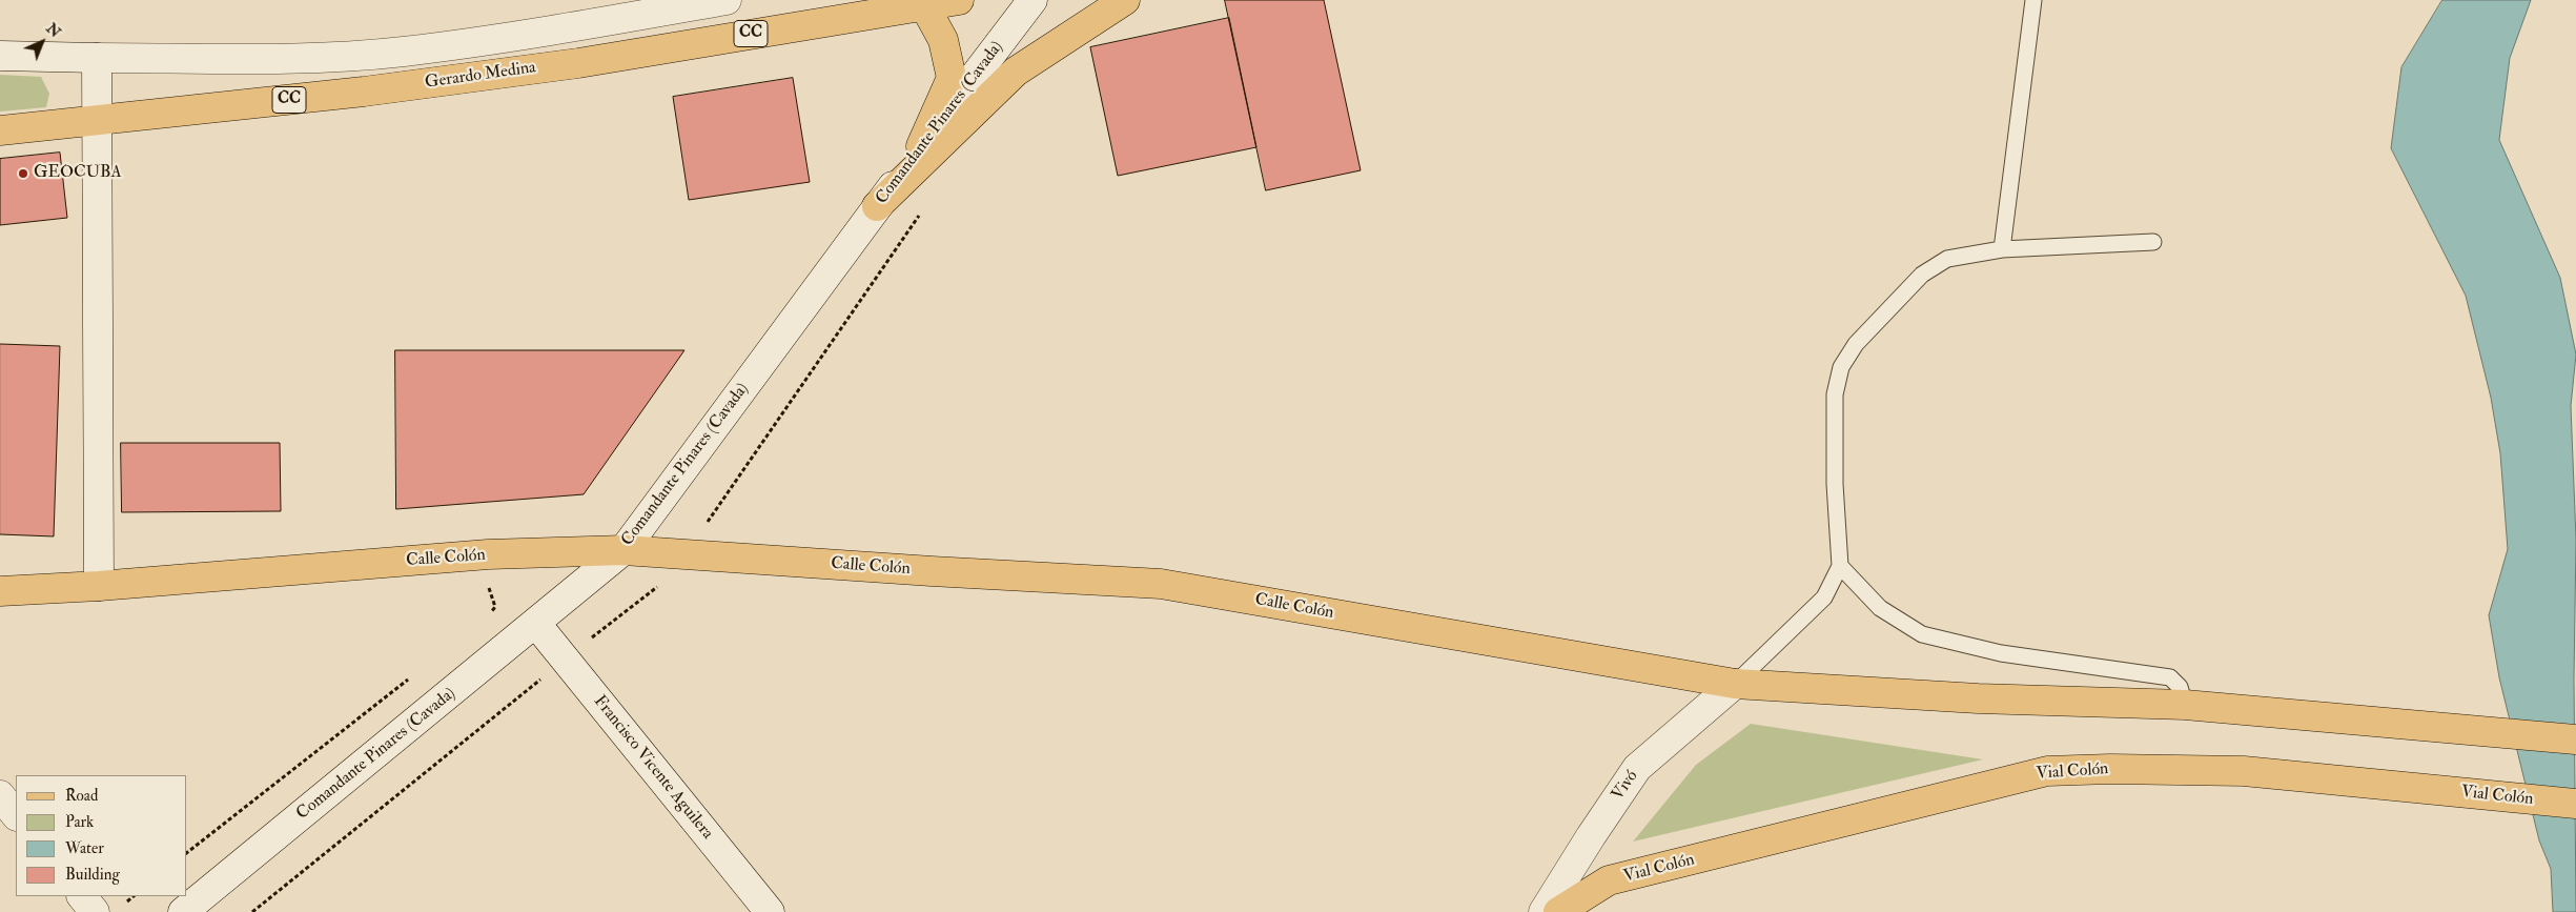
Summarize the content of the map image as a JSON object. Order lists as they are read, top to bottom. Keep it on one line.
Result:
{"streets":{"main road":["CC","Gerardo Medina","Calle Colón","Vial Colón"],"street":["Comandante Pinares (Cavada)","Francisco Vicente Aguilera","Vivó"]},"crossings":[["Comandante Pinares (Cavada)","Calle Colón"],["Comandante Pinares (Cavada)","Francisco Vicente Aguilera"],["Calle Colón","Vivó"]],"places":["GEOCUBA"],"legend":["Road","Park","Water","Building"],"north":"top right"}
